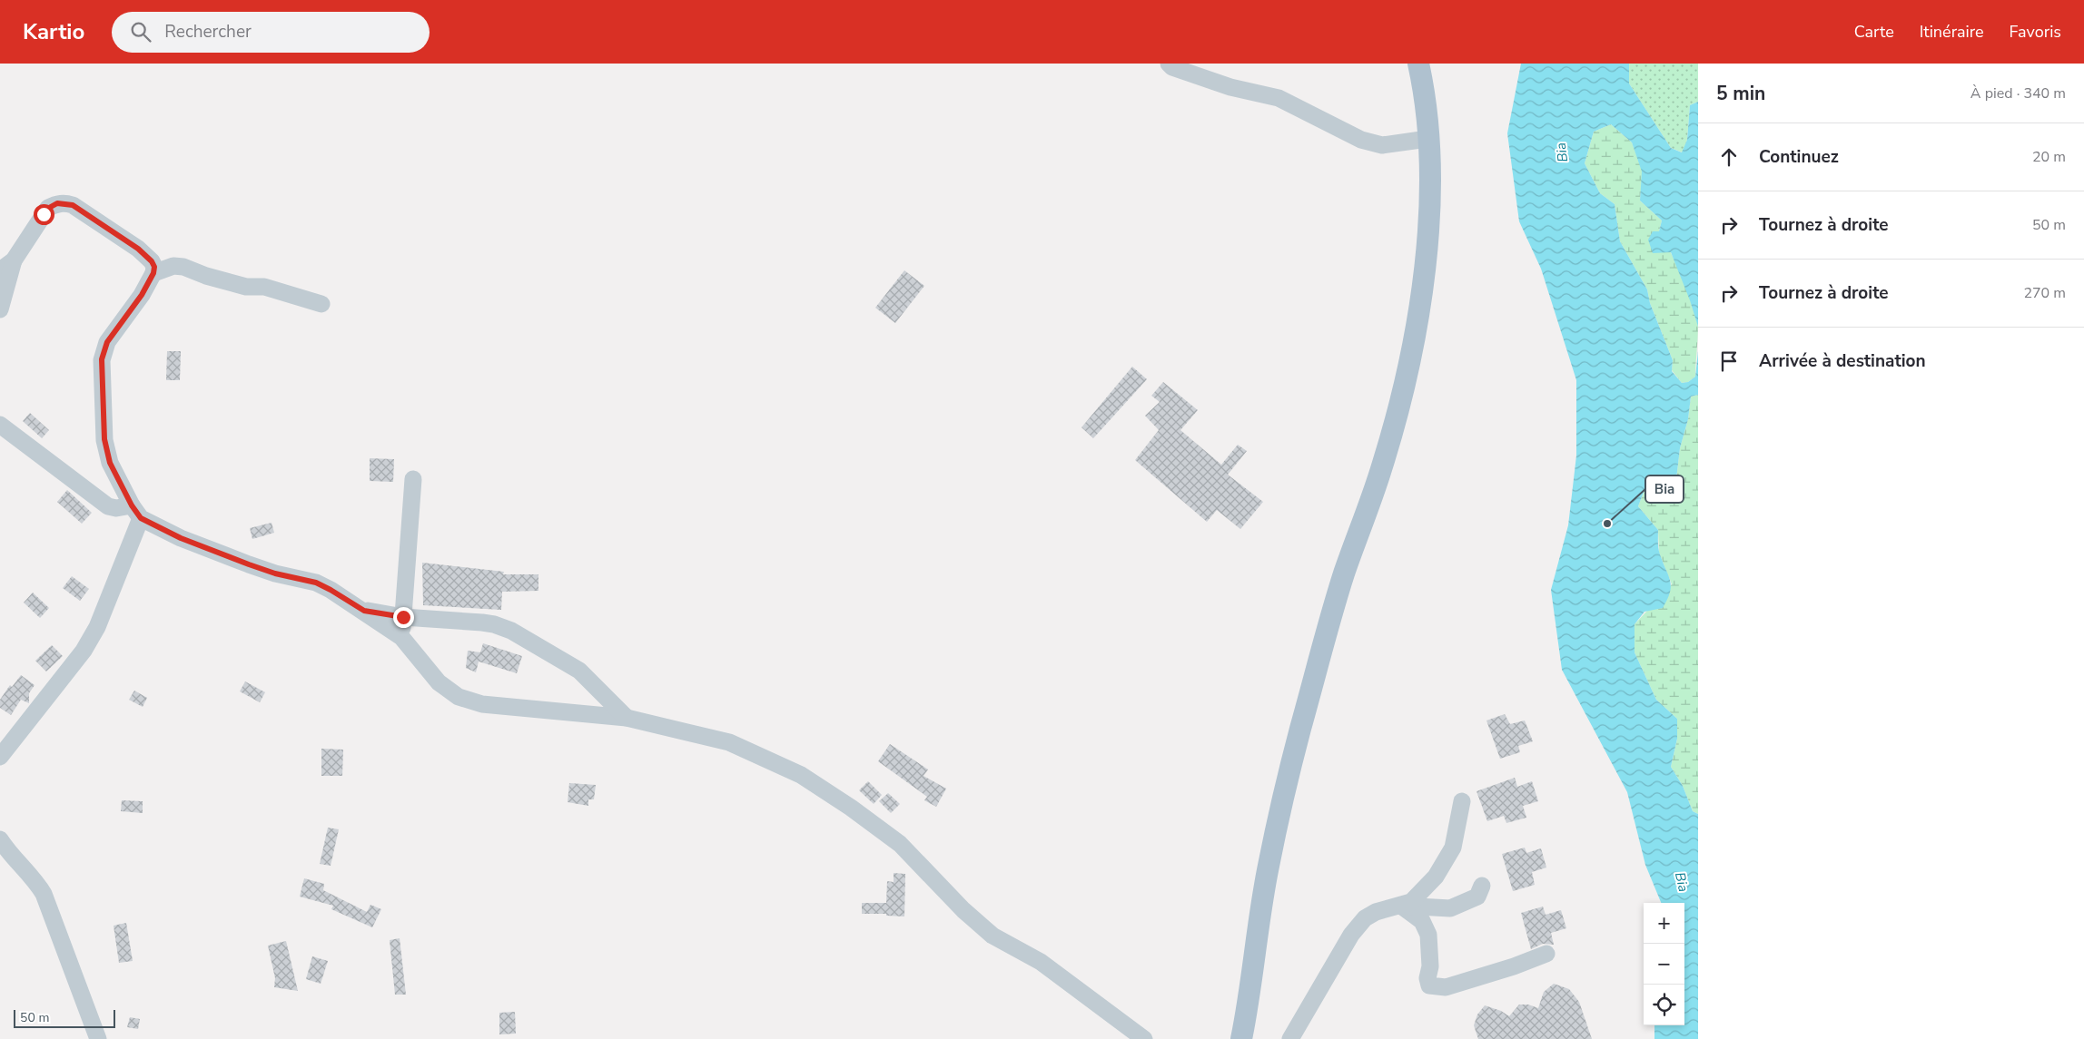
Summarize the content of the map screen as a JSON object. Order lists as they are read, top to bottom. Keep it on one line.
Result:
{"water":["Bia"],"places":["Bia"],"scale_bar":"50 m","page":{"header":"Kartio","search":"Rechercher","nav":["Carte","Itinéraire","Favoris"],"heading":["5 min","À pied · 340 m"],"list":[["Continuez","20 m"],["Tournez à droite","50 m"],["Tournez à droite","270 m"],"Arrivée à destination"],"map_buttons":["+","−"],"scale":"50 m"}}
